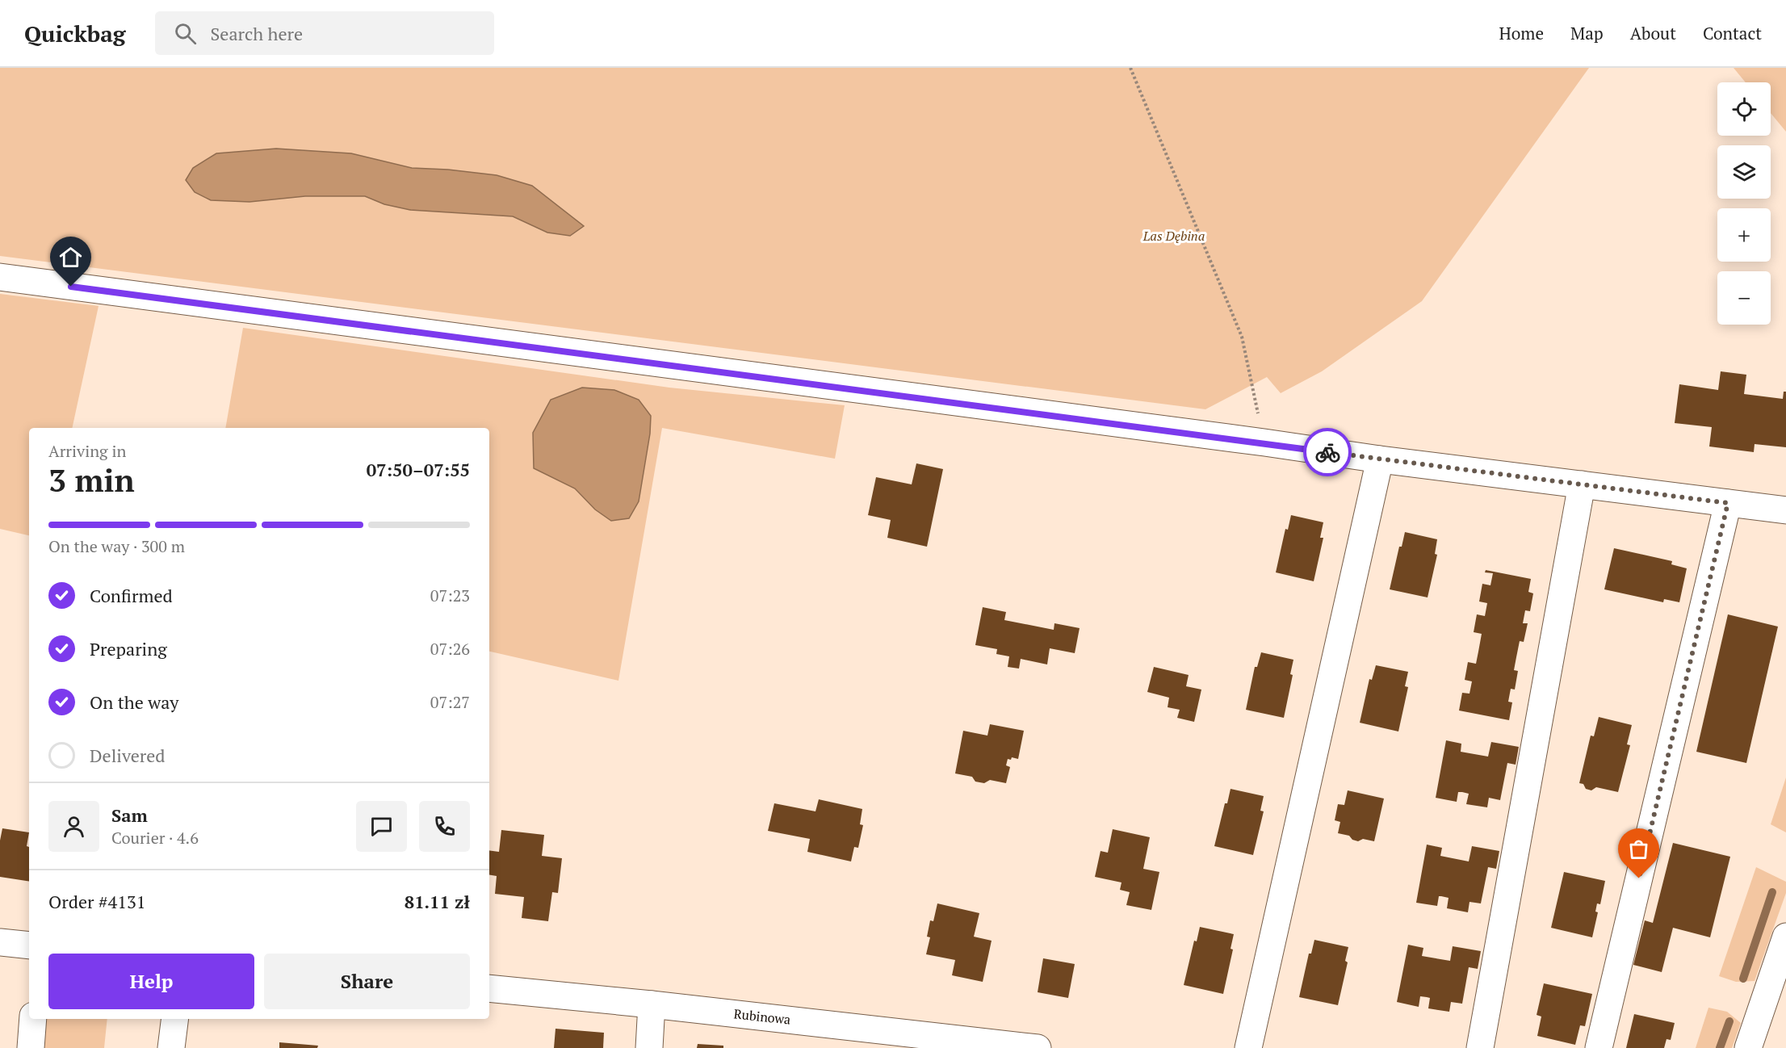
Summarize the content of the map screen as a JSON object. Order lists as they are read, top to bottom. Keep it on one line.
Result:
{"streets":{"street":["Rubinowa"]},"parks":["Las Dębina"],"page":{"header":"Quickbag","search":"Search here","nav":["Home","Map","About","Contact"],"map_buttons":["+","−"],"heading":["3 min","Arriving in","07:50–07:55"],"panel":["Sam","Courier · 4.6","Order #4131","81.11 zł"],"bar":"On the way · 300 m","list":[["Confirmed","07:23"],["Preparing","07:26"],["On the way","07:27"],"Delivered"],"buttons":["Help","Share"]}}
